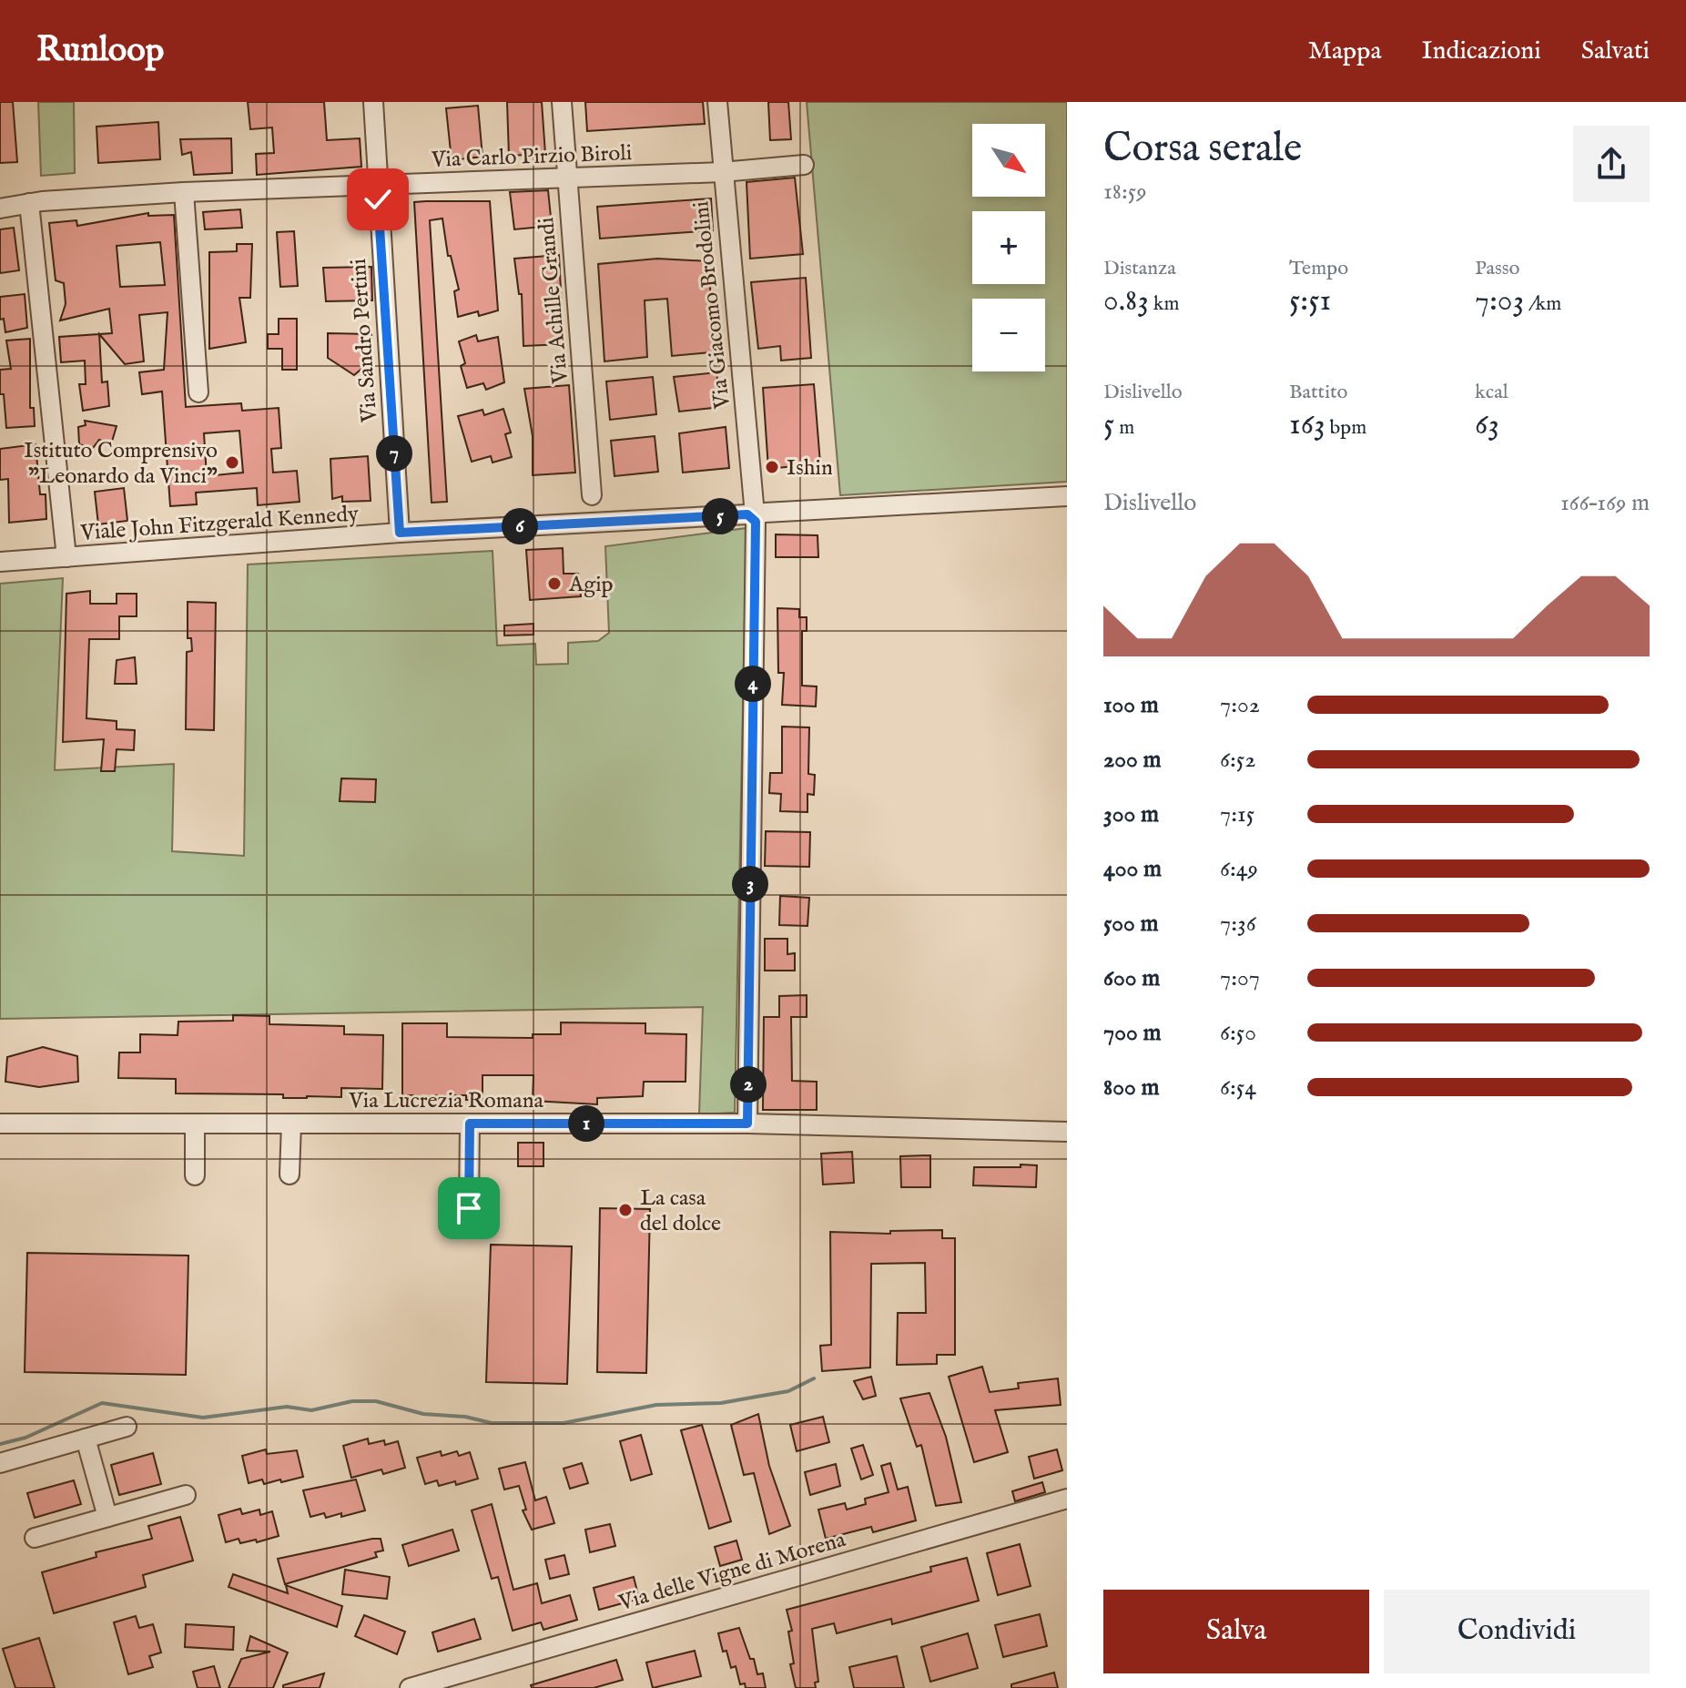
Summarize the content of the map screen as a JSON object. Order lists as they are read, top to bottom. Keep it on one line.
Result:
{"streets":{"street":["Via Carlo Pirzio Biroli","Via Achille Grandi","Via Giacomo Brodolini","Via Sandro Pertini","Viale John Fitzgerald Kennedy","Via Lucrezia Romana","Via delle Vigne di Morena"]},"crossings":[["Via Carlo Pirzio Biroli","Via Achille Grandi"],["Via Carlo Pirzio Biroli","Via Giacomo Brodolini"],["Via Carlo Pirzio Biroli","Via Sandro Pertini"],["Via Giacomo Brodolini","Viale John Fitzgerald Kennedy"],["Via Giacomo Brodolini","Via Lucrezia Romana"],["Via Sandro Pertini","Viale John Fitzgerald Kennedy"]],"places":["Istituto Comprensivo \"Leonardo da Vinci\"","Ishin","Agip","La casa del dolce"],"north":"bottom right","page":{"header":"Runloop","nav":["Mappa","Indicazioni","Salvati"],"heading":["Corsa serale","18:59"],"map_buttons":["+","−"],"stats":[["Distanza","0.83 km"],["Tempo","5:51"],["Passo","7:03 /km"],["Dislivello","5 m"],["Battito","163 bpm"],["kcal","63"]],"pins":["7","5","6","4","3","2","1"],"chart":["Dislivello","166–169 m"],"list":[{"name":"100 m","note":"7:02"},{"name":"200 m","note":"6:52"},{"name":"300 m","note":"7:15"},{"name":"400 m","note":"6:49"},{"name":"500 m","note":"7:36"},{"name":"600 m","note":"7:07"},{"name":"700 m","note":"6:50"},{"name":"800 m","note":"6:54"}],"buttons":["Salva","Condividi"]}}
